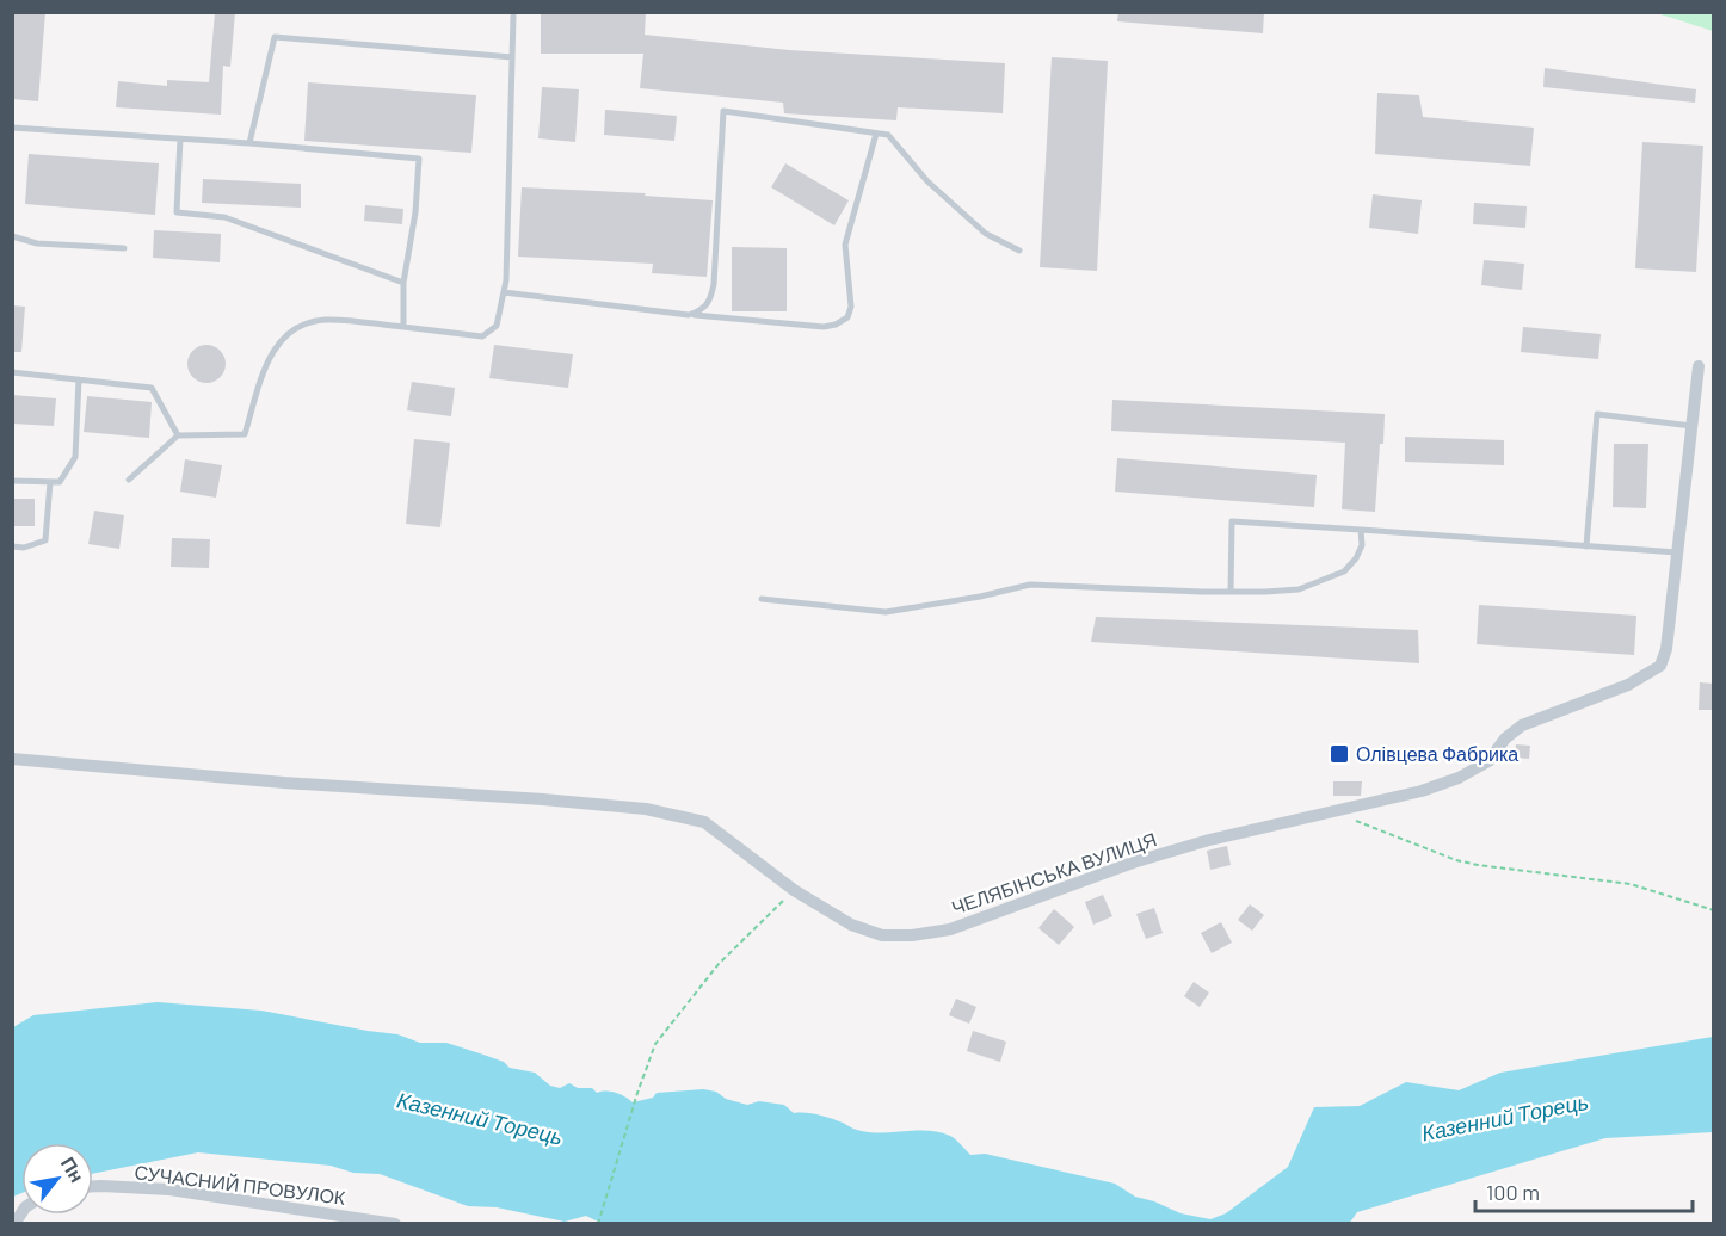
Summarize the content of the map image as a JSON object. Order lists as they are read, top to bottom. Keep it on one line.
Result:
{"streets":{"street":["ЧЕЛЯБІНСЬКА ВУЛИЦЯ","СУЧАСНИЙ ПРОВУЛОК"]},"water":["Казенний Торець"],"places":{"transit":["Олівцева Фабрика"]},"scale_bar":"100 m","north":"top right"}
